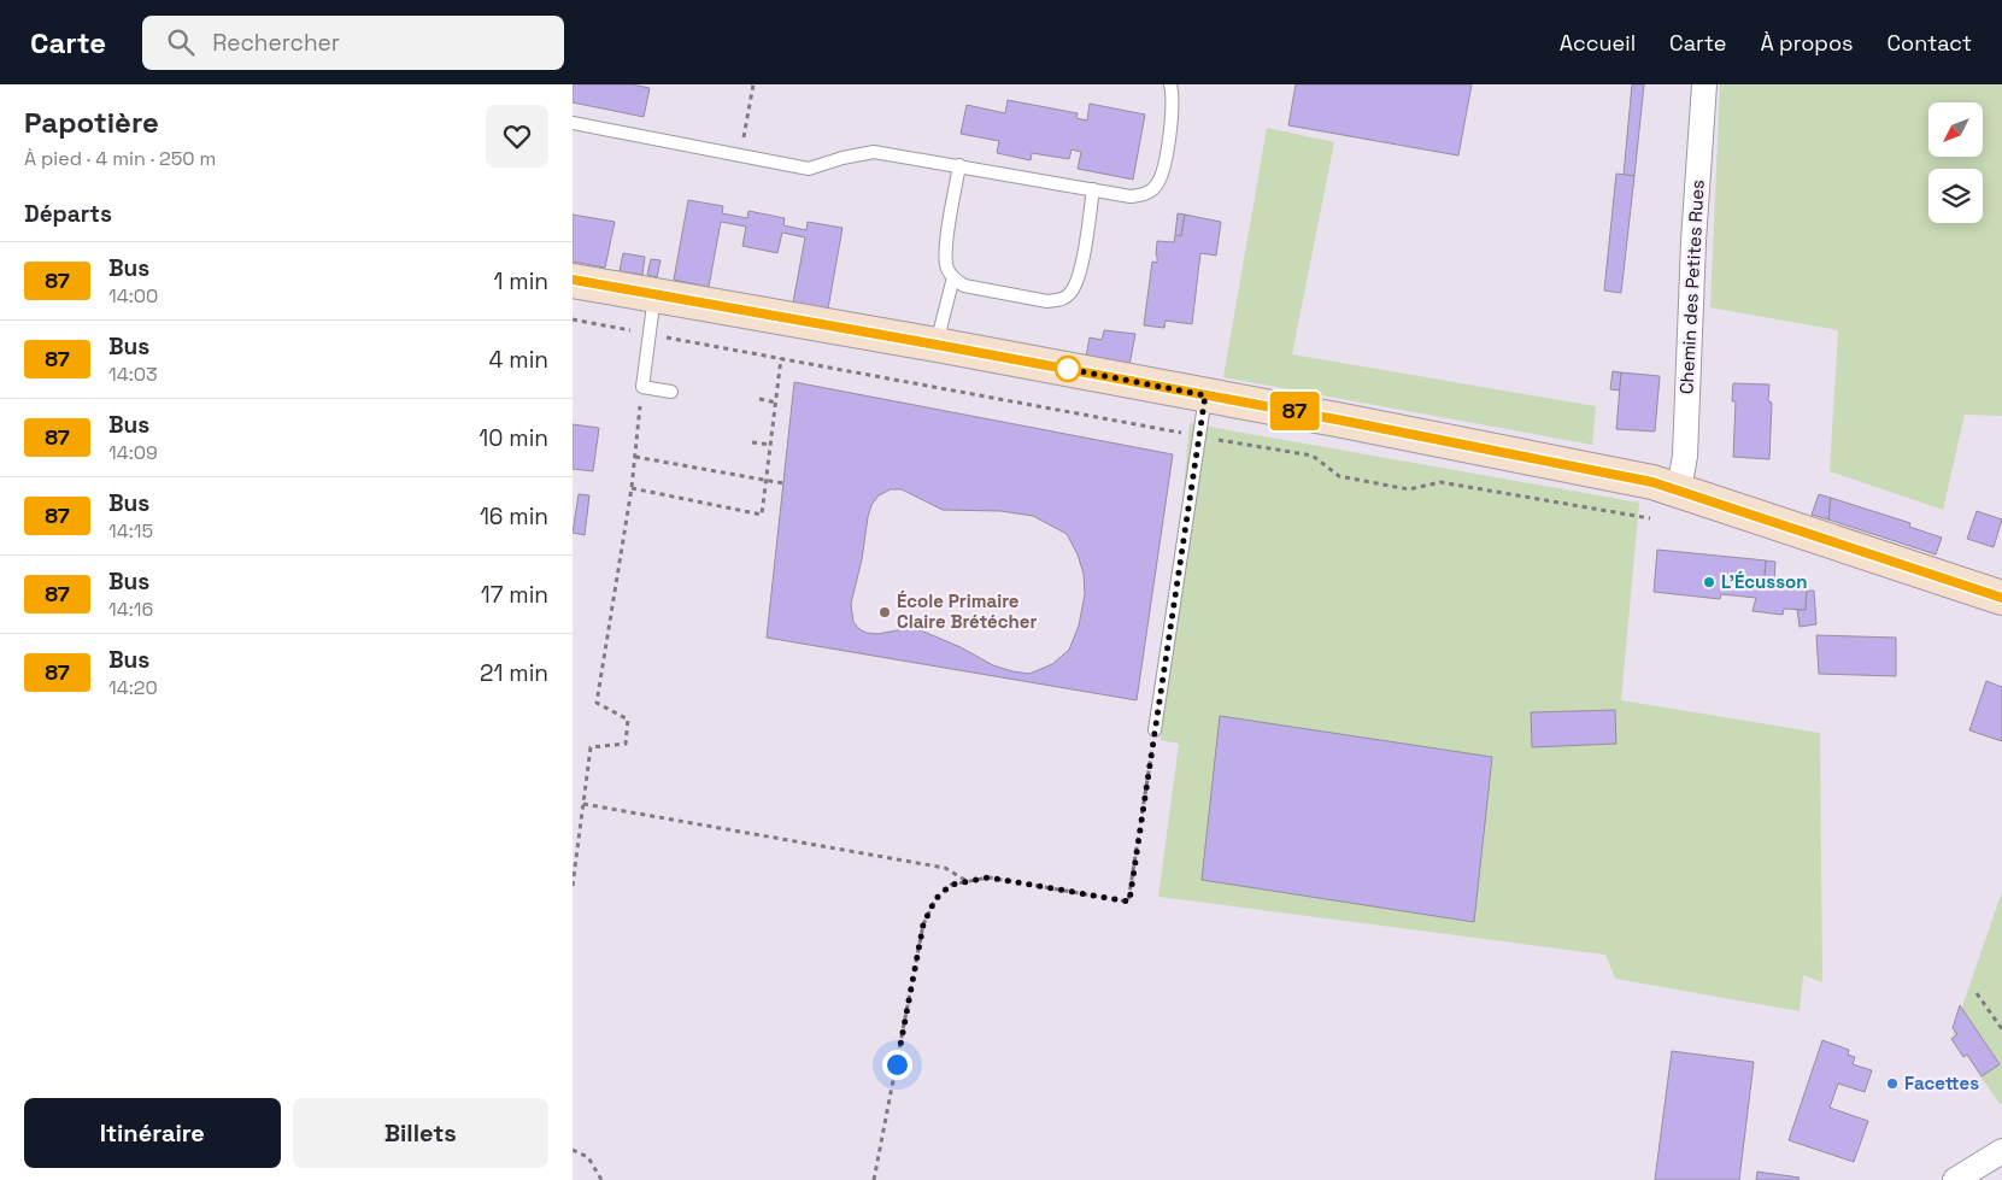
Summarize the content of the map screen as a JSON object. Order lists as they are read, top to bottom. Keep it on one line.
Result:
{"streets":{"street":["Chemin des Petites Rues"]},"places":["L'Écusson","École Primaire Claire Brétécher","Facettes"],"lines":["bus line 87"],"north":"bottom left","page":{"header":"Carte","search":"Rechercher","nav":["Accueil","Carte","À propos","Contact"],"heading":[["Papotière","À pied · 4 min · 250 m"],"Départs"],"on_map":"87","list":[{"mark":"87","name":"Bus","note":"14:00","value":"1 min"},{"mark":"87","name":"Bus","note":"14:03","value":"4 min"},{"mark":"87","name":"Bus","note":"14:09","value":"10 min"},{"mark":"87","name":"Bus","note":"14:15","value":"16 min"},{"mark":"87","name":"Bus","note":"14:16","value":"17 min"},{"mark":"87","name":"Bus","note":"14:20","value":"21 min"}],"buttons":["Itinéraire","Billets"]}}
